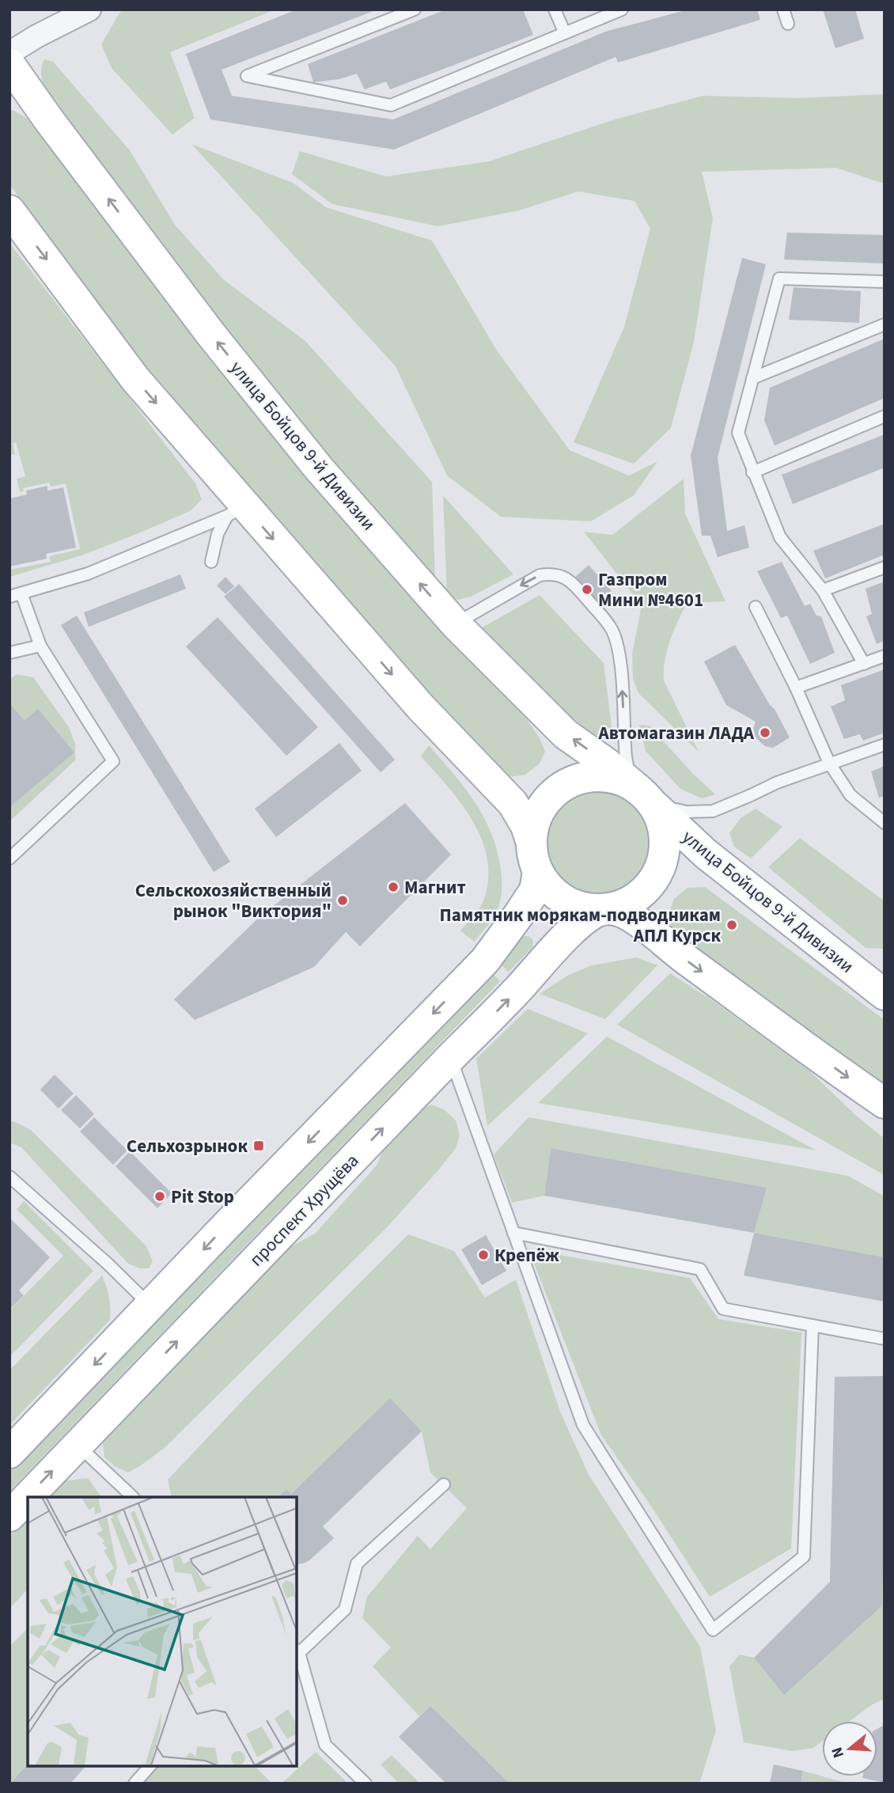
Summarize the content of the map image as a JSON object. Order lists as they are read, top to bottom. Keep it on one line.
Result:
{"streets":{"main road":["улица Бойцов 9-й Дивизии","проспект Хрущёва"]},"crossings":[["улица Бойцов 9-й Дивизии","проспект Хрущёва"]],"places":{"other":["Газпром Мини №4601","Автомагазин ЛАДА","Магнит","Сельскохозяйственный рынок \"Виктория\"","Памятник морякам-подводникам АПЛ Курск","Pit Stop","Крепёж"],"transit":["Сельхозрынок"]},"north":"left"}
